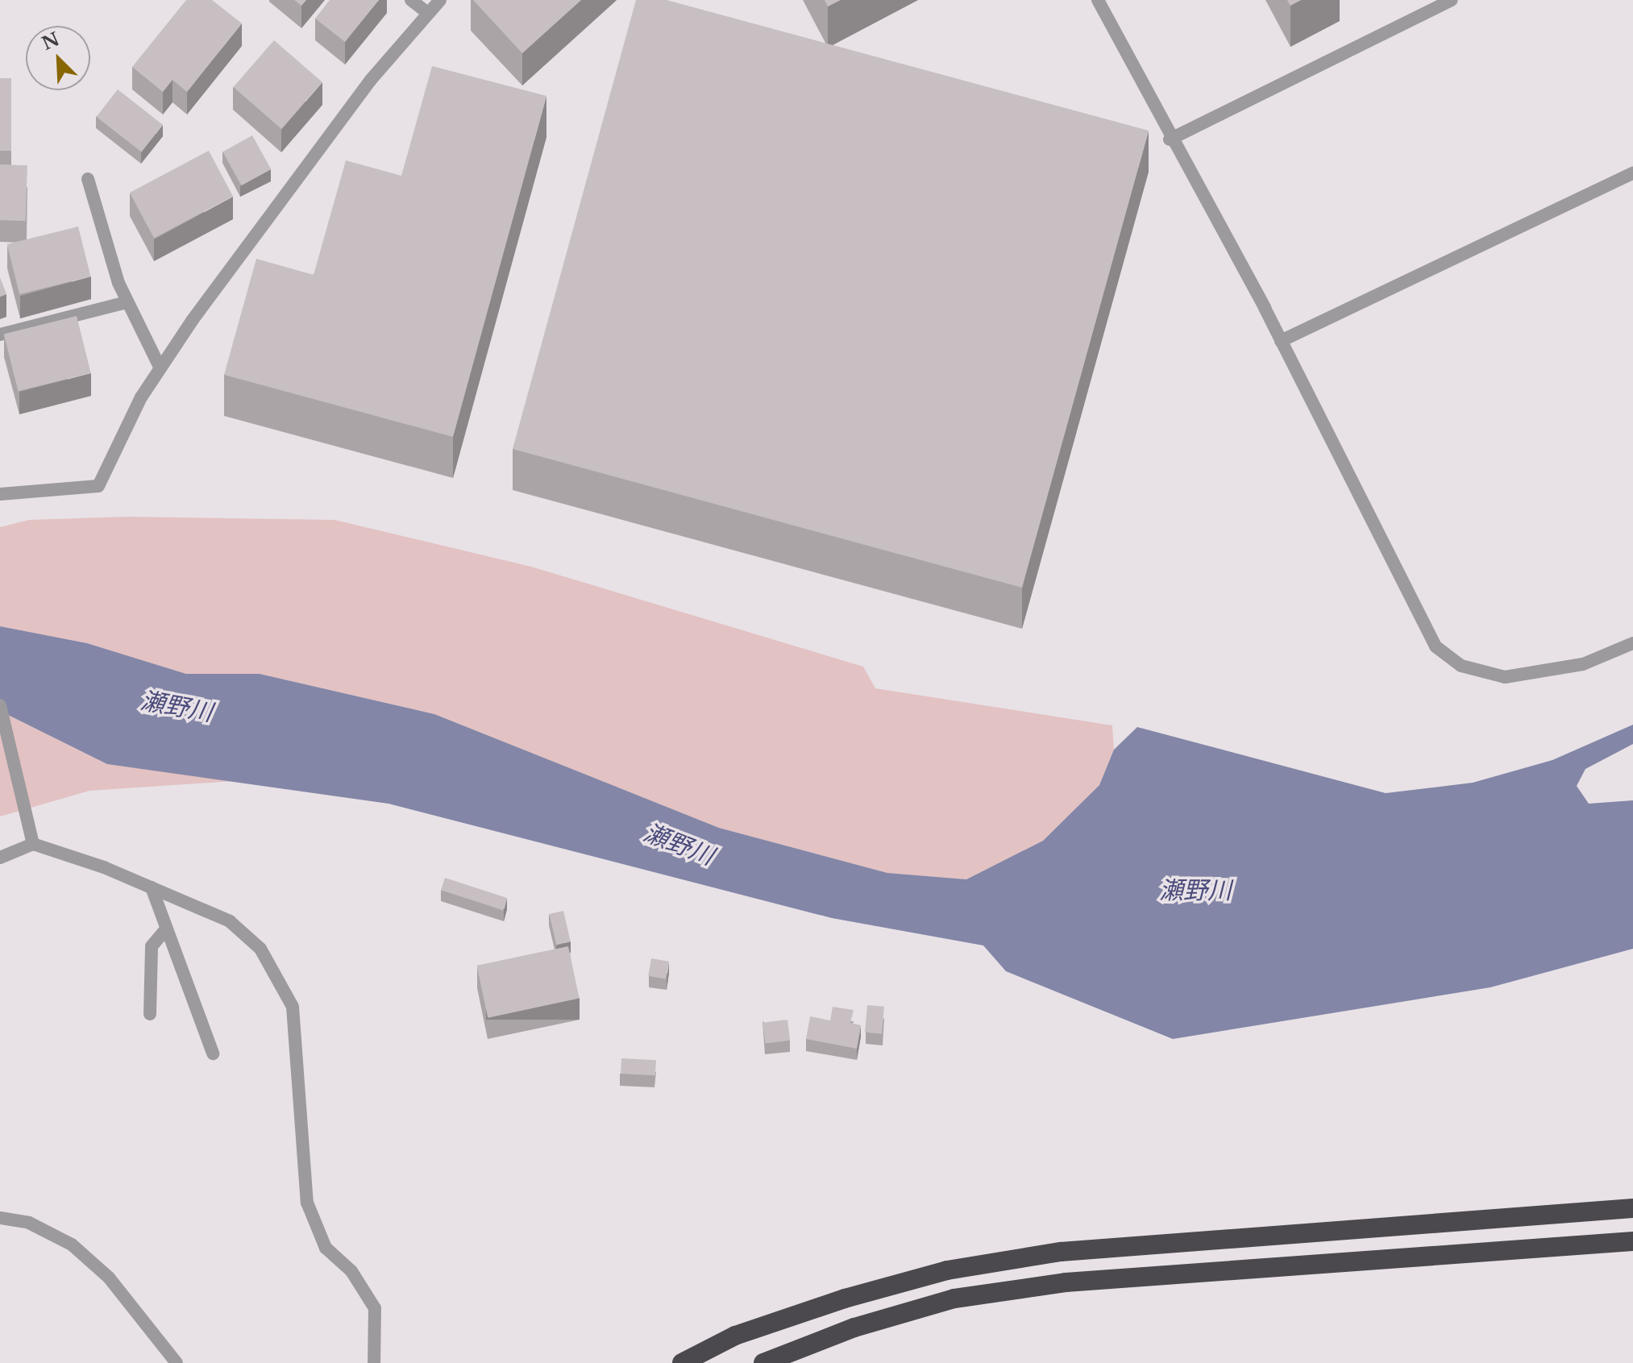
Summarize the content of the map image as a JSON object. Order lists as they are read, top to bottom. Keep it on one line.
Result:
{"water":["瀬野川"],"north":"top left"}
